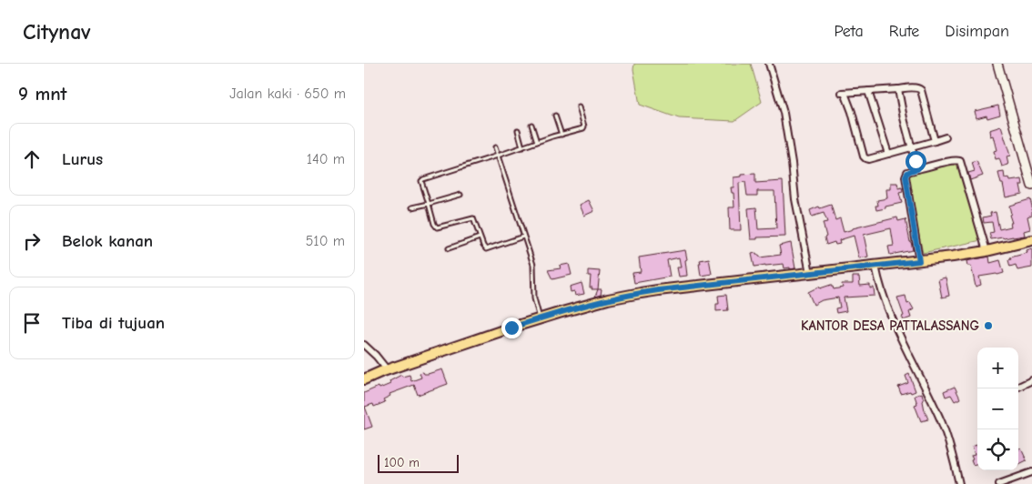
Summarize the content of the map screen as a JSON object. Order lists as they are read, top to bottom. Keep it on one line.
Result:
{"places":["KANTOR DESA PATTALASSANG"],"scale_bar":"100 m","page":{"header":"Citynav","nav":["Peta","Rute","Disimpan"],"heading":["9 mnt","Jalan kaki · 650 m"],"list":[["Lurus","140 m"],["Belok kanan","510 m"],"Tiba di tujuan"],"map_buttons":["+","−"],"scale":"100 m"}}
